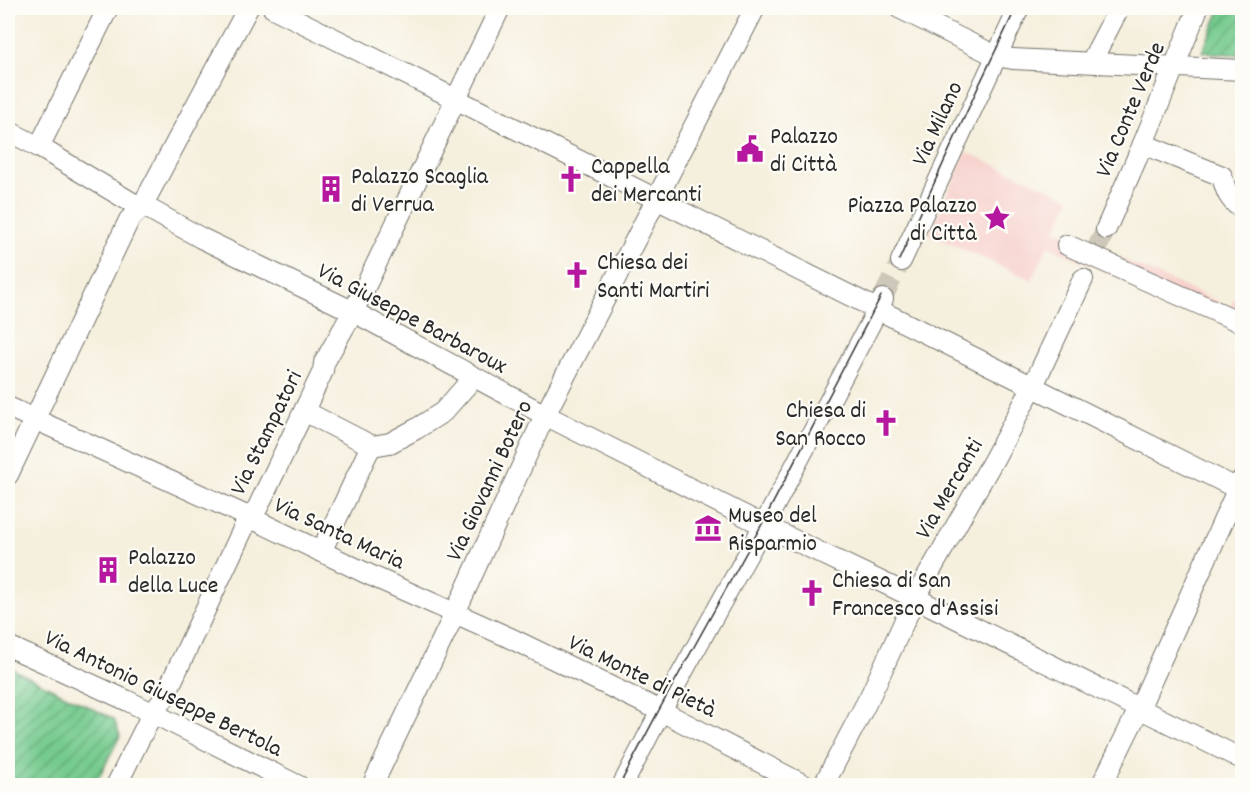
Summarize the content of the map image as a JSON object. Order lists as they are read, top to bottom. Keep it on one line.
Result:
{"streets":{"street":["Via Conte Verde","Via Milano","Via Giuseppe Barbaroux","Via Stampatori","Via Giovanni Botero","Via Mercanti","Via Santa Maria","Via Monte di Pietà","Via Antonio Giuseppe Bertola"]},"crossings":[["Via Giuseppe Barbaroux","Via Stampatori"],["Via Giuseppe Barbaroux","Via Giovanni Botero"],["Via Giuseppe Barbaroux","Via Mercanti"],["Via Stampatori","Via Santa Maria"],["Via Stampatori","Via Antonio Giuseppe Bertola"],["Via Giovanni Botero","Via Santa Maria"],["Via Giovanni Botero","Via Monte di Pietà"],["Via Santa Maria","Via Monte di Pietà"]],"places":{"public building":["Palazzo di Città"],"church":["Cappella dei Mercanti","Chiesa dei Santi Martiri","Chiesa di San Rocco","Chiesa di San Francesco d'Assisi"],"building":["Palazzo Scaglia di Verrua","Palazzo della Luce"],"place":["Piazza Palazzo di Città"],"museum":["Museo del Risparmio"]}}
